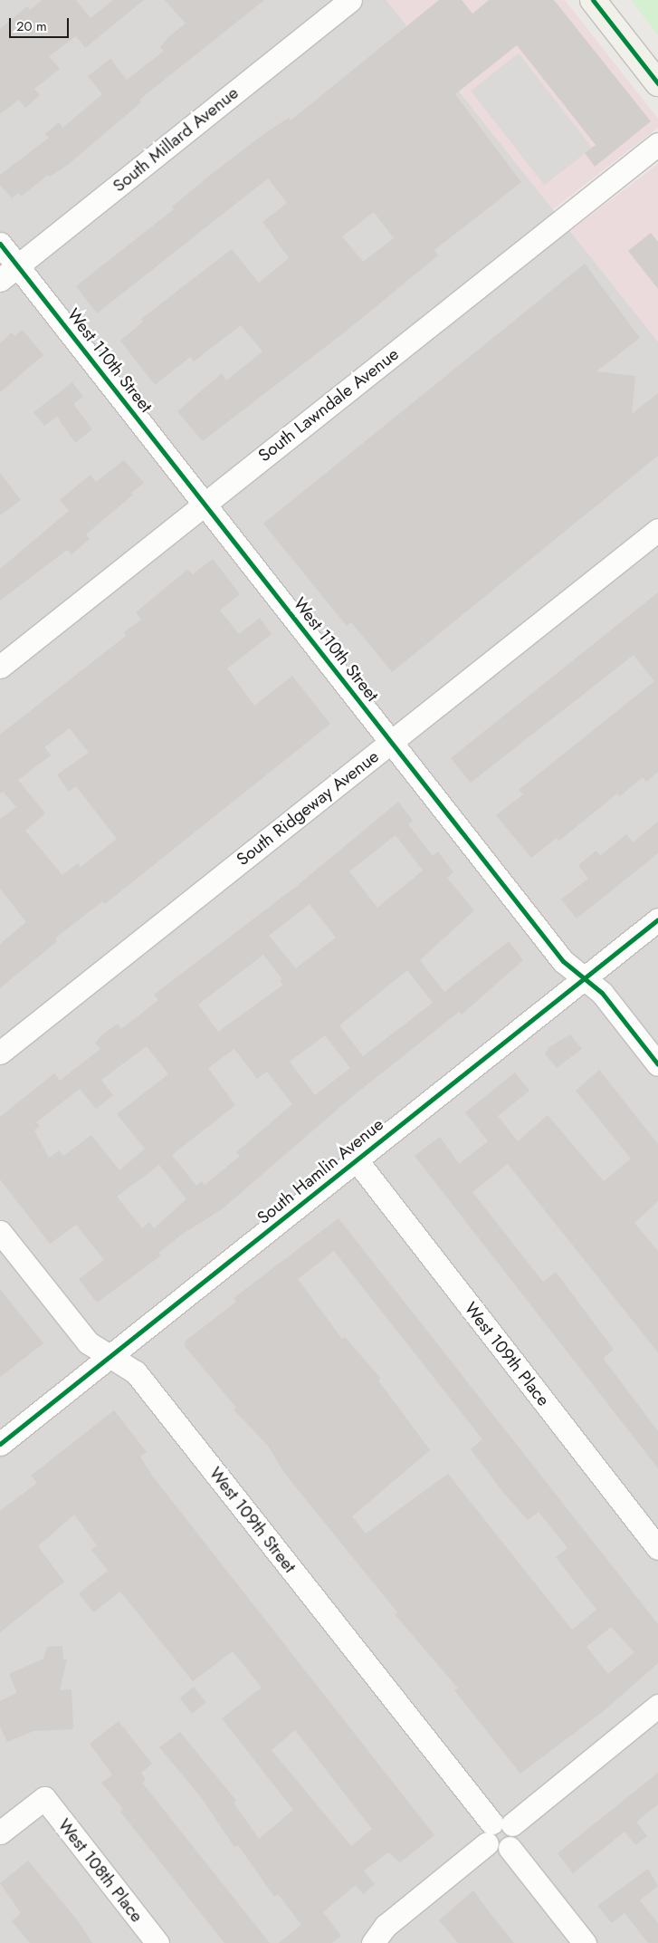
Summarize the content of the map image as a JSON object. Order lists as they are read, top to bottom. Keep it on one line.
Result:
{"streets":{"street":["South Millard Avenue","West 110th Street","South Lawndale Avenue","South Ridgeway Avenue","South Hamlin Avenue","West 109th Place","West 109th Street","West 108th Place"]},"crossings":[["South Millard Avenue","West 110th Street"],["West 110th Street","South Lawndale Avenue"],["West 110th Street","South Ridgeway Avenue"],["West 110th Street","South Hamlin Avenue"],["South Hamlin Avenue","West 109th Place"],["South Hamlin Avenue","West 109th Street"]],"scale_bar":"20 m"}
